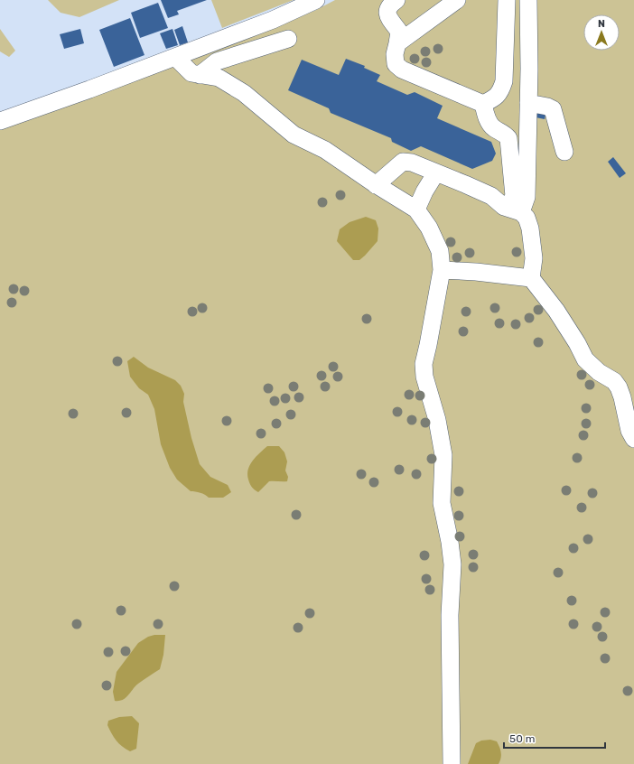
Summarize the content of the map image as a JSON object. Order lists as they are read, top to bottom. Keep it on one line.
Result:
{"scale_bar":"50 m","north":"top"}
